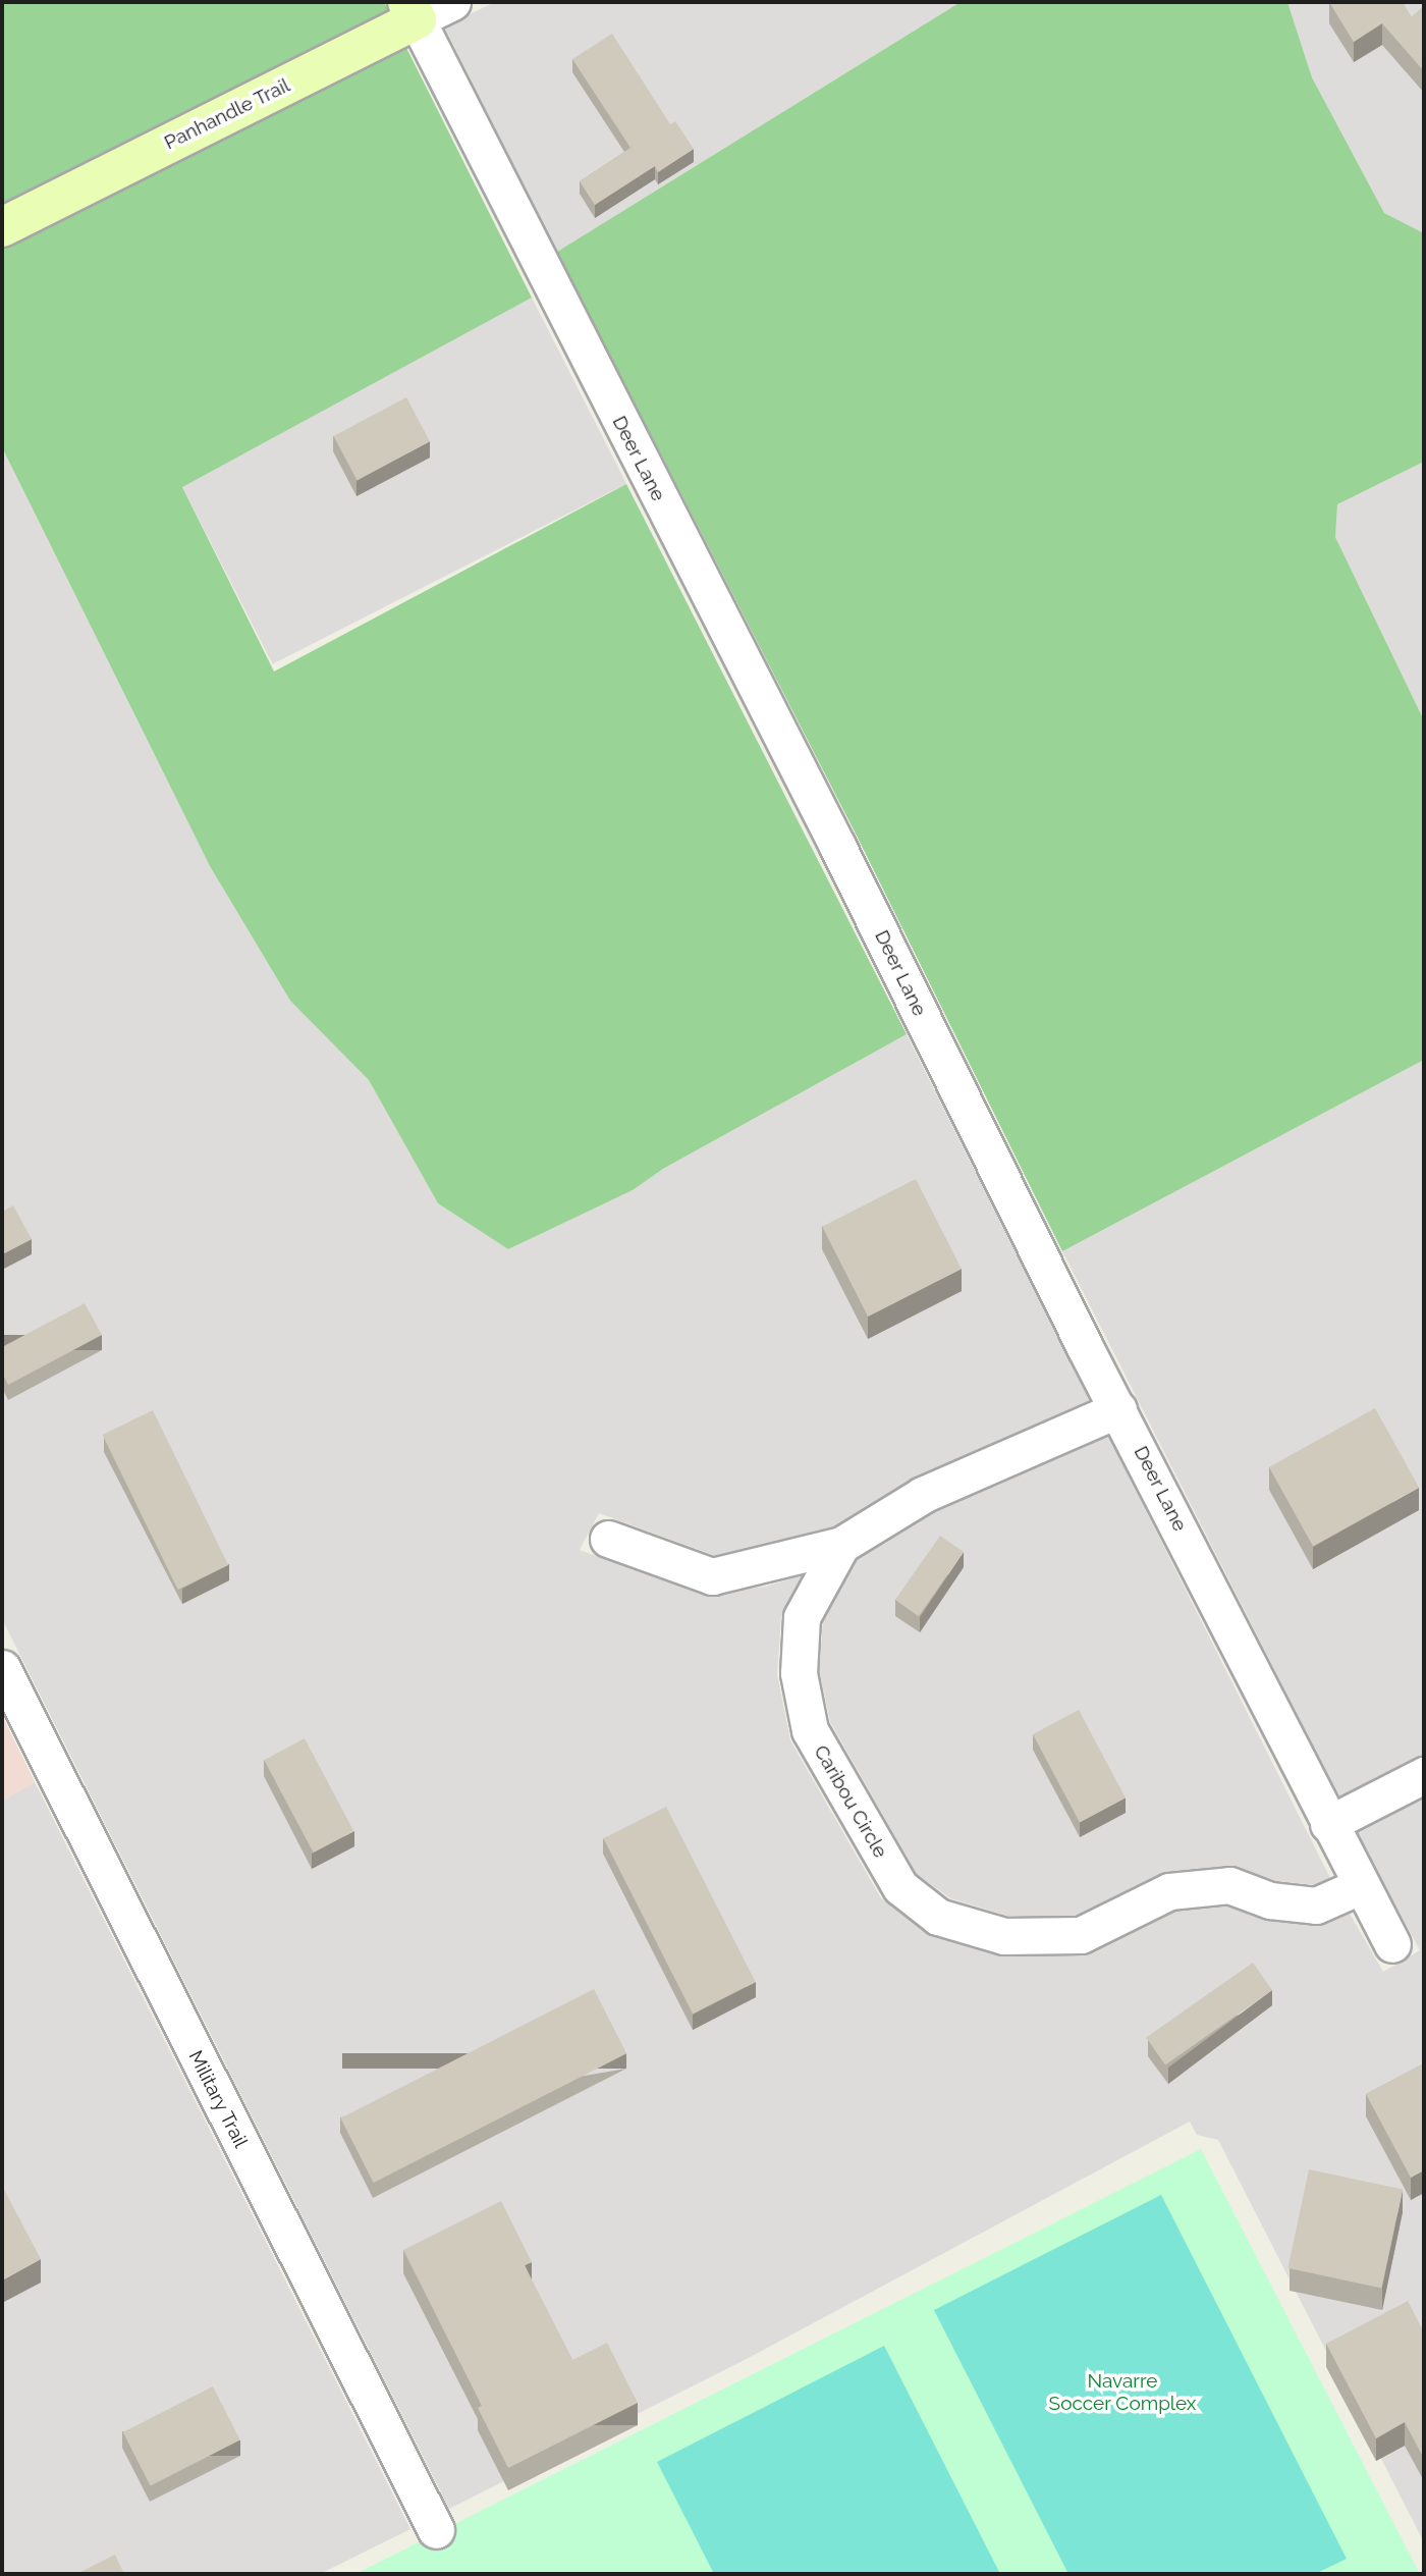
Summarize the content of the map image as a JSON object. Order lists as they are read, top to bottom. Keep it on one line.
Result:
{"streets":{"street":["Panhandle Trail","Deer Lane","Caribou Circle","Military Trail"]},"crossings":[["Panhandle Trail","Deer Lane"],["Deer Lane","Caribou Circle"]],"parks":["Navarre Soccer Complex"]}
